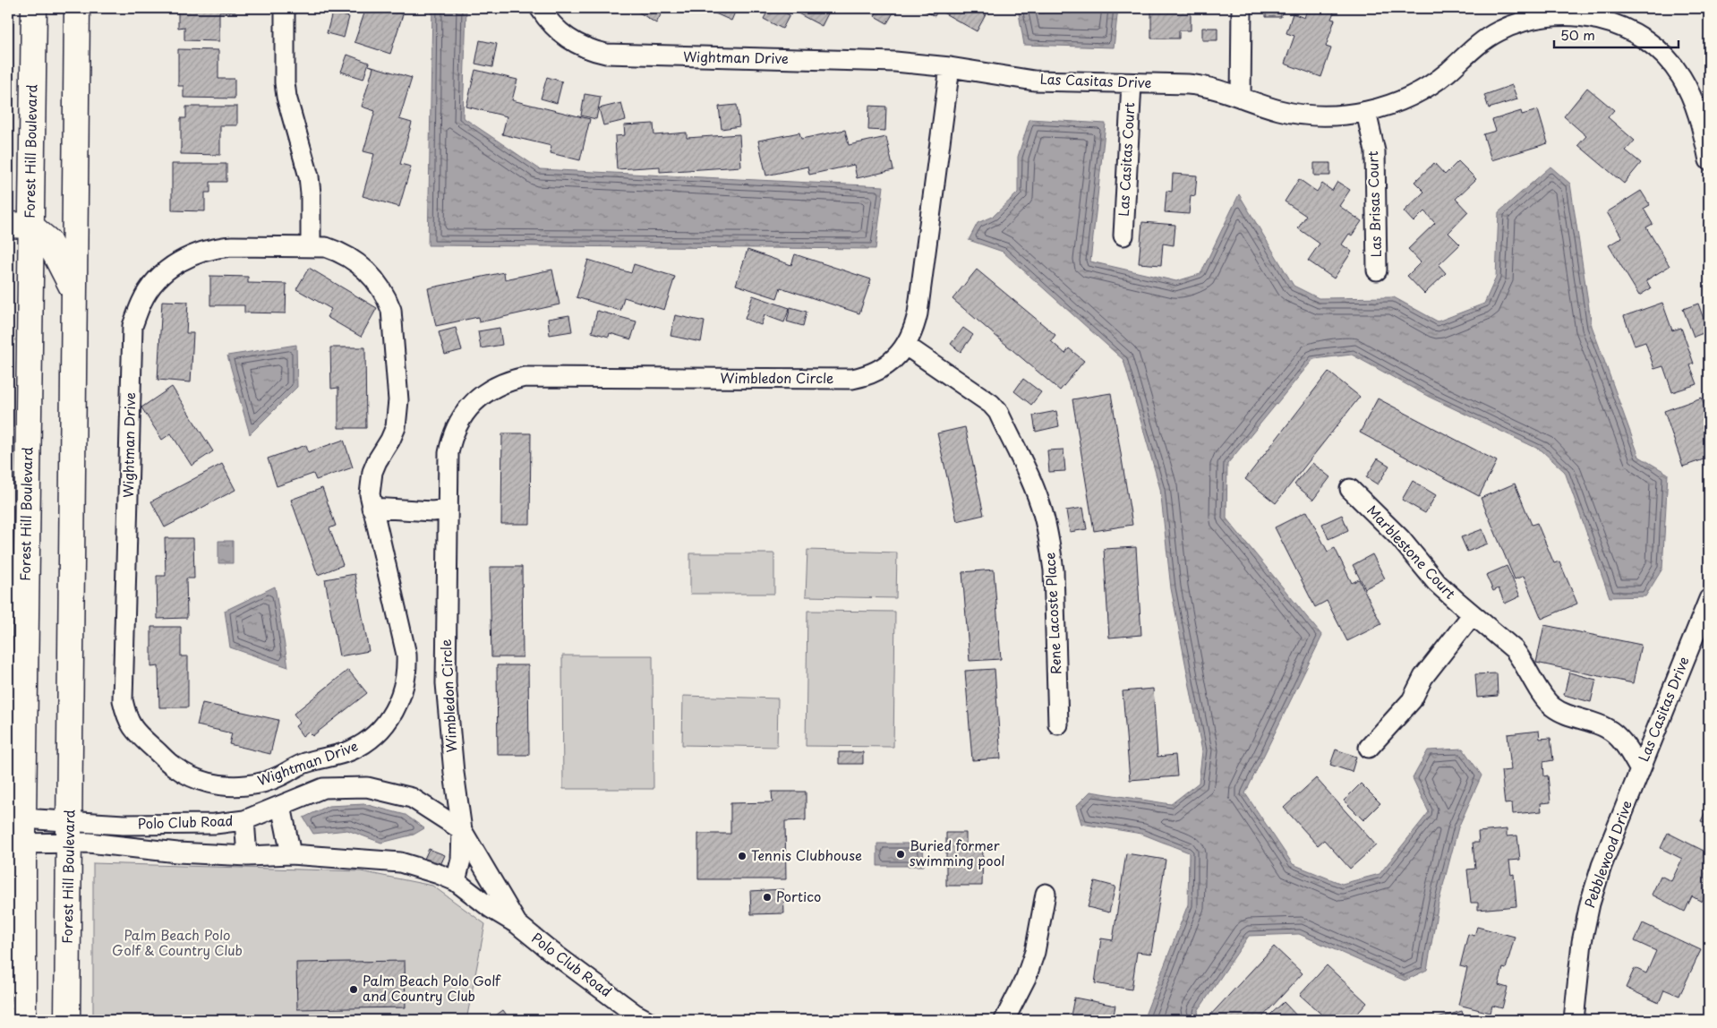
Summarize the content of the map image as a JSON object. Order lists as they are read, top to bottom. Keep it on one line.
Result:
{"streets":{"main road":["Forest Hill Boulevard"],"street":["Wightman Drive","Las Casitas Drive","Las Casitas Court","Las Brisas Court","Wimbledon Circle","Marblestone Court","Rene Lacoste Place","Polo Club Road","Pebblewood Drive"]},"crossings":[["Wightman Drive","Las Casitas Drive"],["Wightman Drive","Wimbledon Circle"],["Las Casitas Drive","Las Casitas Court"],["Las Casitas Drive","Las Brisas Court"],["Las Casitas Drive","Wimbledon Circle"],["Las Casitas Drive","Marblestone Court"],["Las Casitas Drive","Pebblewood Drive"],["Forest Hill Boulevard","Polo Club Road"],["Wimbledon Circle","Rene Lacoste Place"],["Wimbledon Circle","Polo Club Road"],["Marblestone Court","Pebblewood Drive"]],"parks":["Palm Beach Polo Golf & Country Club"],"places":["Buried former swimming pool","Tennis Clubhouse","Portico","Palm Beach Polo Golf and Country Club"],"scale_bar":"50 m"}
